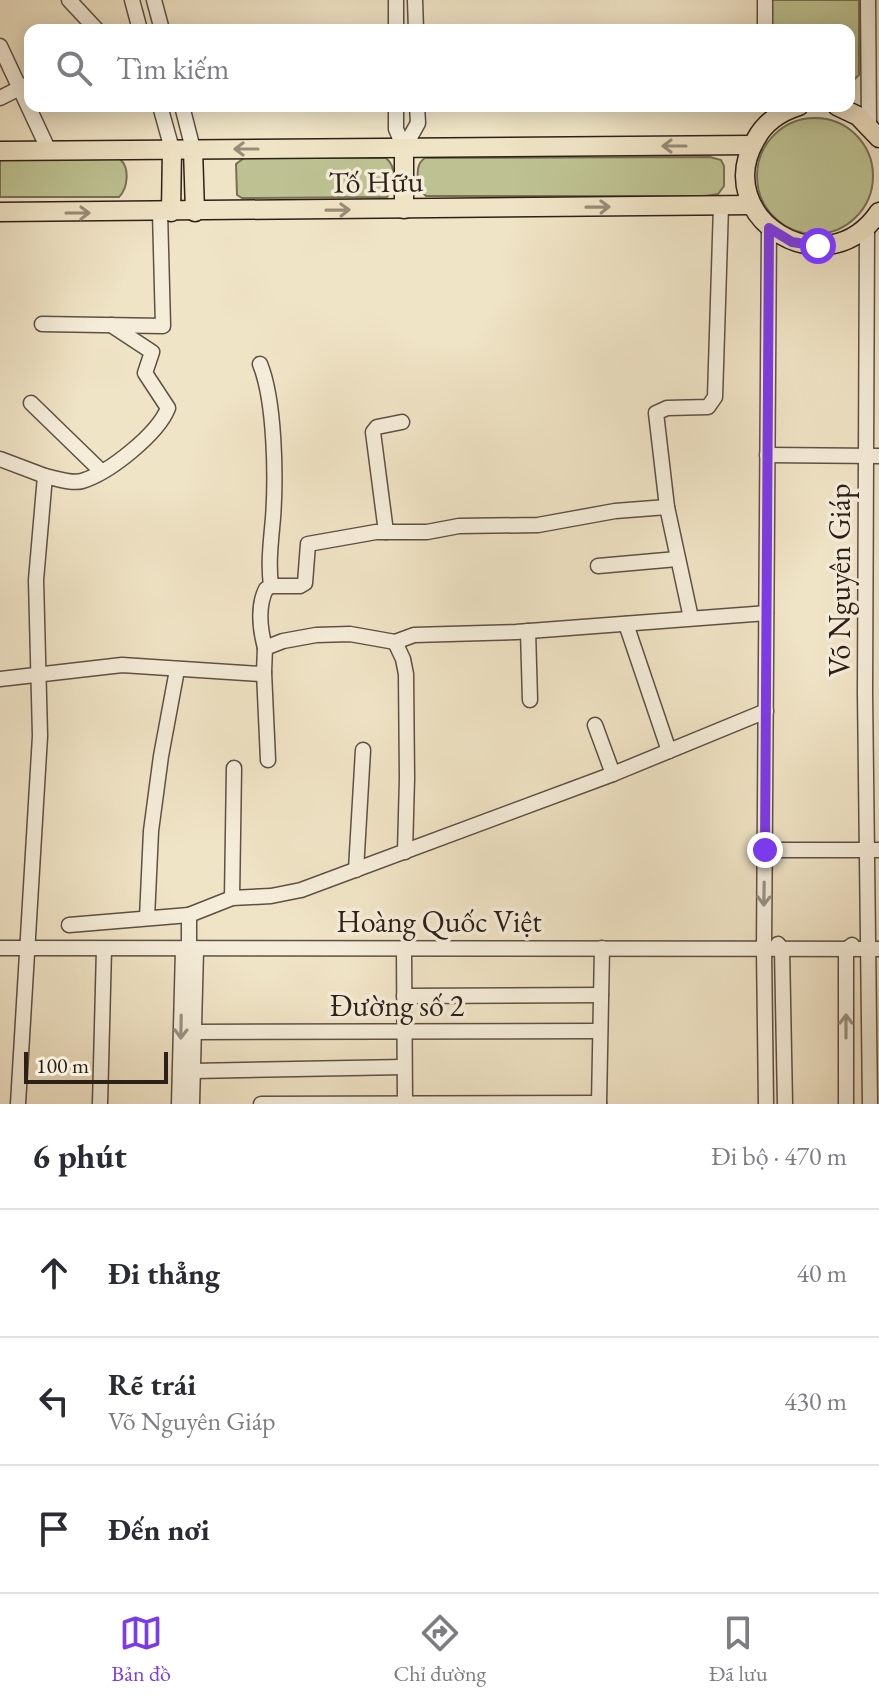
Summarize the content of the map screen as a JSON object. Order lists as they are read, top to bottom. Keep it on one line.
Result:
{"streets":{"main road":["Tố Hữu"],"street":["Võ Nguyên Giáp","Hoàng Quốc Việt","Đường số 2"]},"scale_bar":"100 m","page":{"search":"Tìm kiếm","scale":"100 m","heading":["6 phút","Đi bộ · 470 m"],"list":[["Đi thẳng","40 m"],["Rẽ trái","Võ Nguyên Giáp","430 m"],"Đến nơi"],"nav":["Bản đồ","Chỉ đường","Đã lưu"]}}
